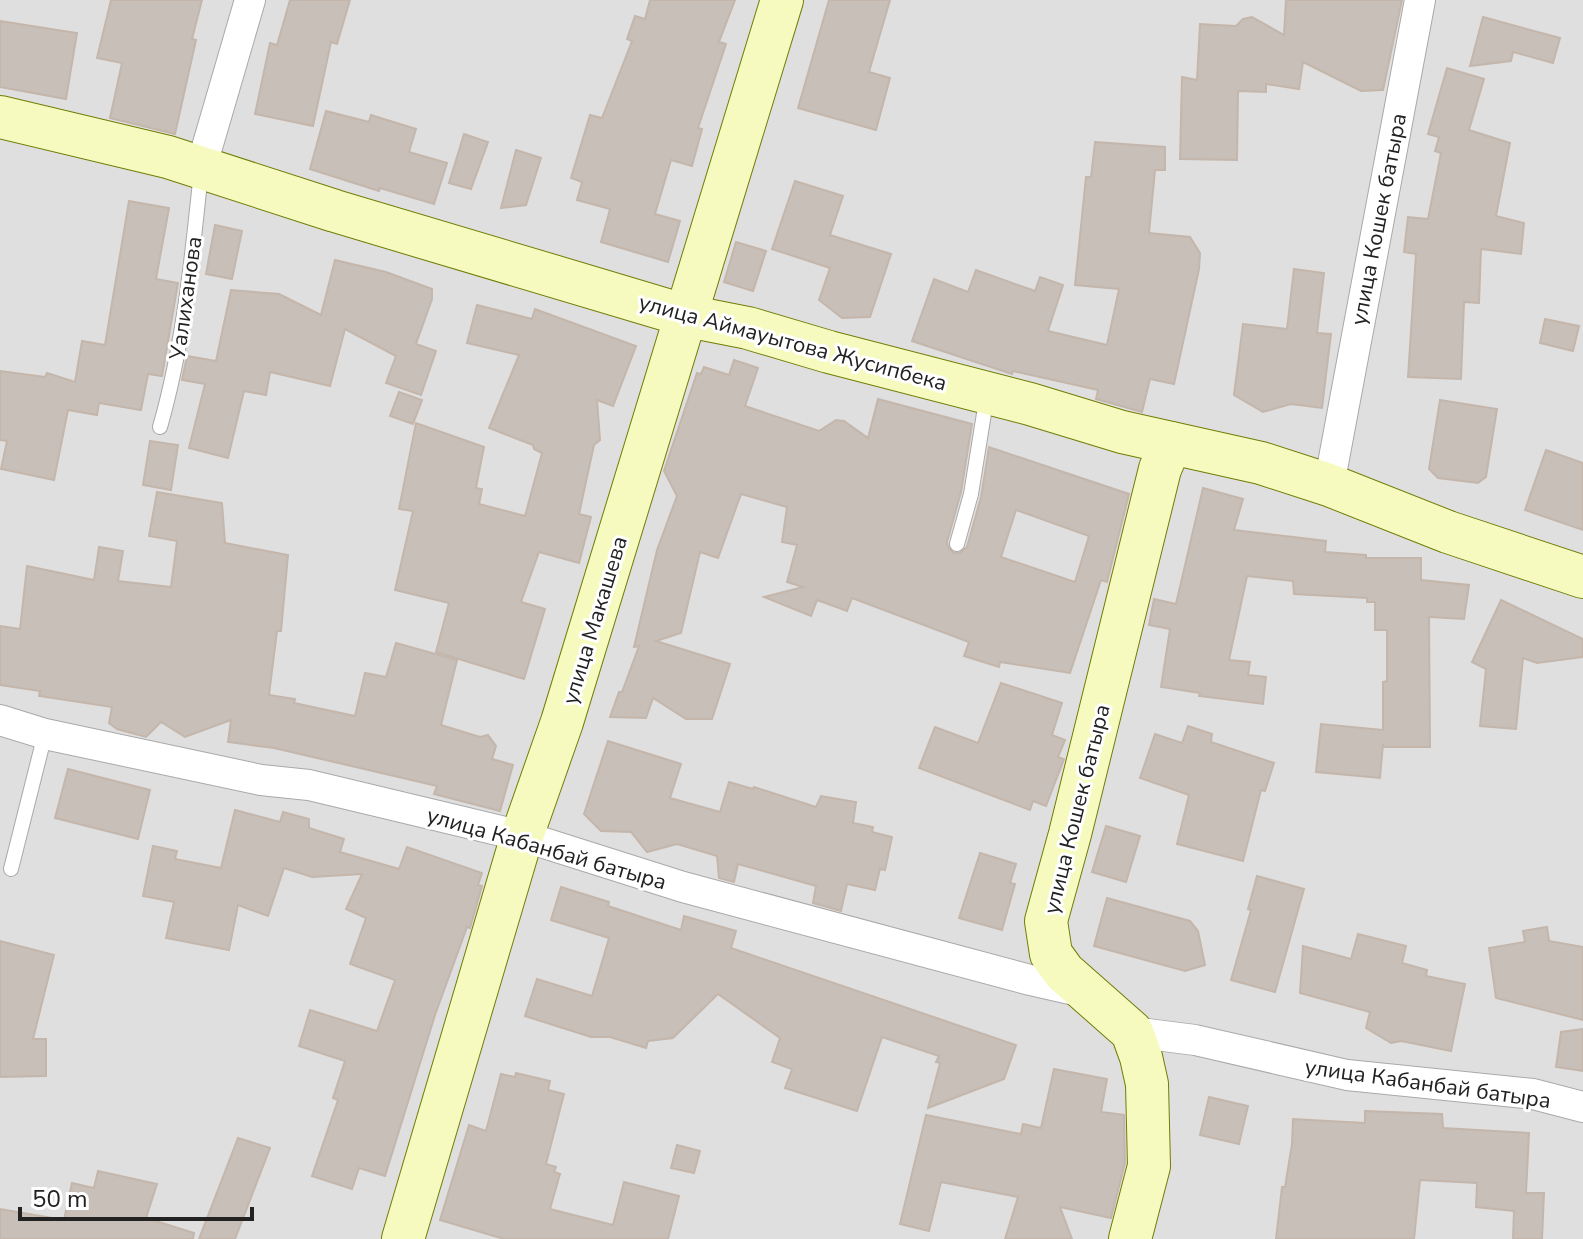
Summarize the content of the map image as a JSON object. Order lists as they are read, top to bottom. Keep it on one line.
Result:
{"streets":{"street":["улица Кошек батыра","улица Аймауытова Жусипбека","улица Макашева","улица Кабанбай батыра"],"lane":["Уалиханова"]},"crossings":[["улица Кошек батыра","улица Аймауытова Жусипбека"],["улица Кошек батыра","улица Кабанбай батыра"],["Уалиханова","улица Аймауытова Жусипбека"],["улица Аймауытова Жусипбека","улица Макашева"],["улица Макашева","улица Кабанбай батыра"]],"scale_bar":"50 m"}
